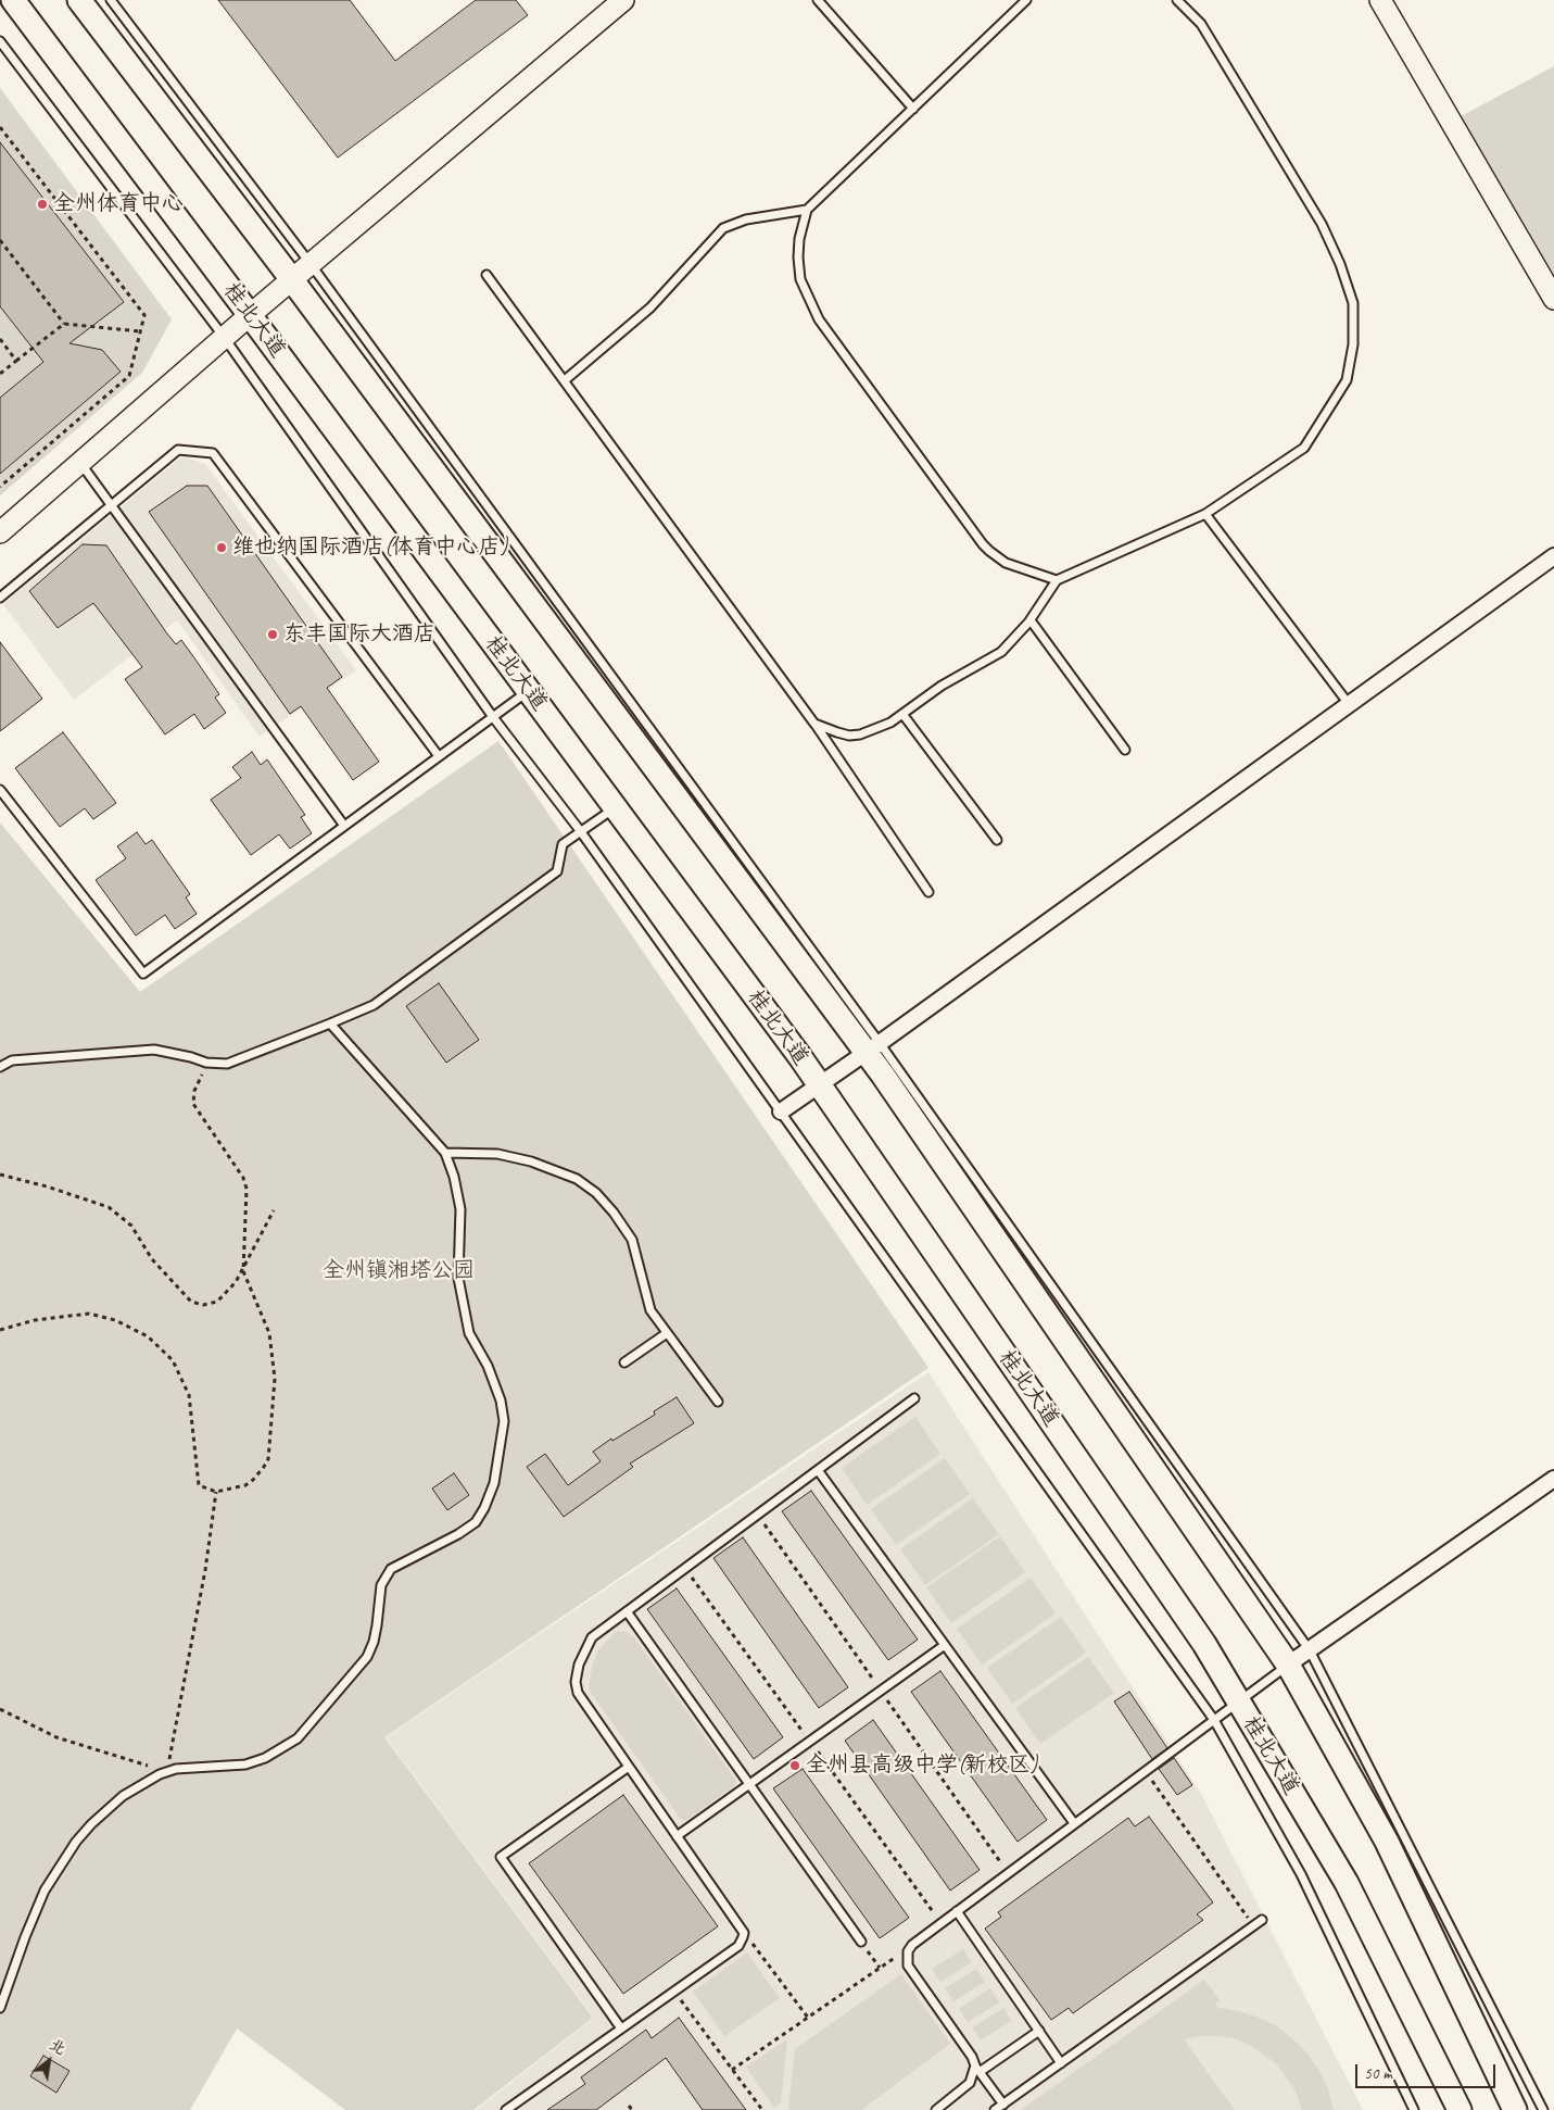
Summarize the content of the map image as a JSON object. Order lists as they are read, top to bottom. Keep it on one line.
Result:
{"streets":{"main road":["桂北大道"]},"parks":["全州镇湘塔公园"],"places":["全州体育中心","维也纳国际酒店(体育中心店)","东丰国际大酒店","全州县高级中学(新校区)"],"scale_bar":"50 m","north":"top right"}
